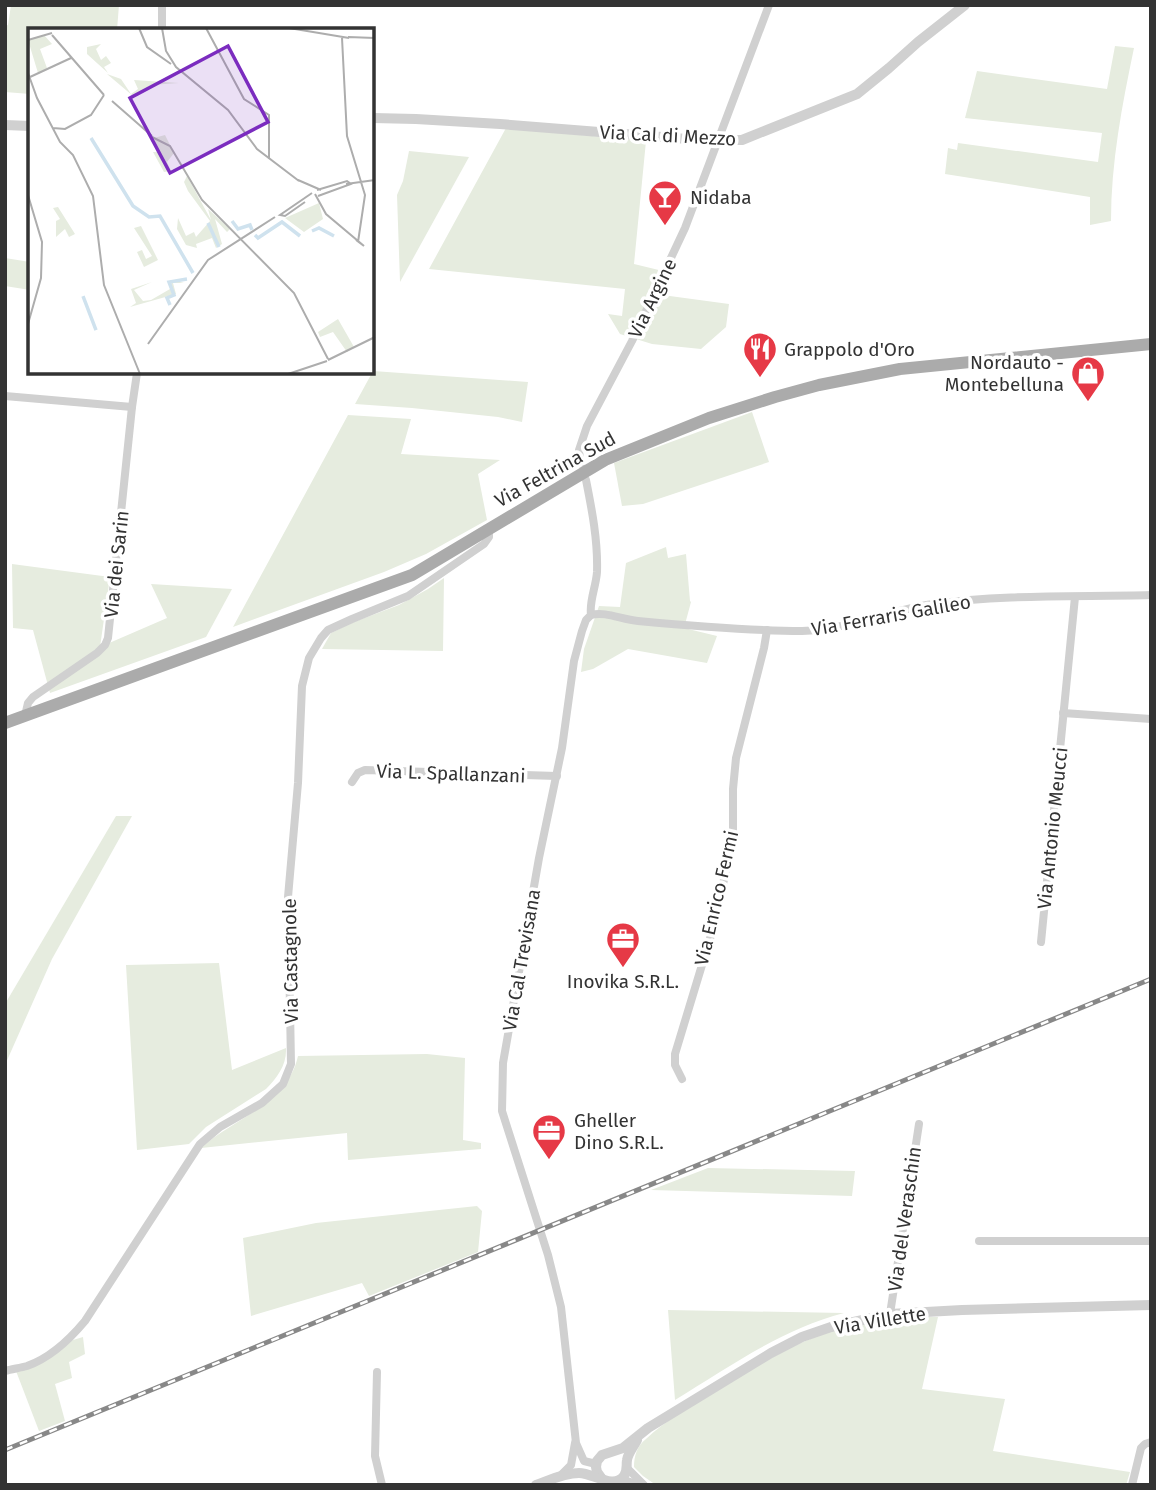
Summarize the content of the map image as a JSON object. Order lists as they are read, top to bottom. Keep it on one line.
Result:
{"streets":{"main road":["Via Feltrina Sud"],"street":["Via Cal di Mezzo","Via Argine","Via dei Sarin","Via Ferraris Galileo","Via L. Spallanzani","Via Antonio Meucci","Via Enrico Fermi","Via Cal Trevisana","Via Castagnole","Via del Veraschin","Via Villette"]},"crossings":[["Via Cal di Mezzo","Via Argine"],["Via Argine","Via Cal Trevisana"],["Via Feltrina Sud","Via dei Sarin"],["Via Feltrina Sud","Via Cal Trevisana"],["Via Feltrina Sud","Via Castagnole"],["Via Ferraris Galileo","Via Antonio Meucci"],["Via Ferraris Galileo","Via Enrico Fermi"],["Via Ferraris Galileo","Via Cal Trevisana"],["Via L. Spallanzani","Via Cal Trevisana"],["Via del Veraschin","Via Villette"]],"places":{"bar":["Nidaba"],"restaurant":["Grappolo d'Oro"],"shop":["Nordauto - Montebelluna"],"office":["Inovika S.R.L.","Gheller Dino S.R.L."]}}
